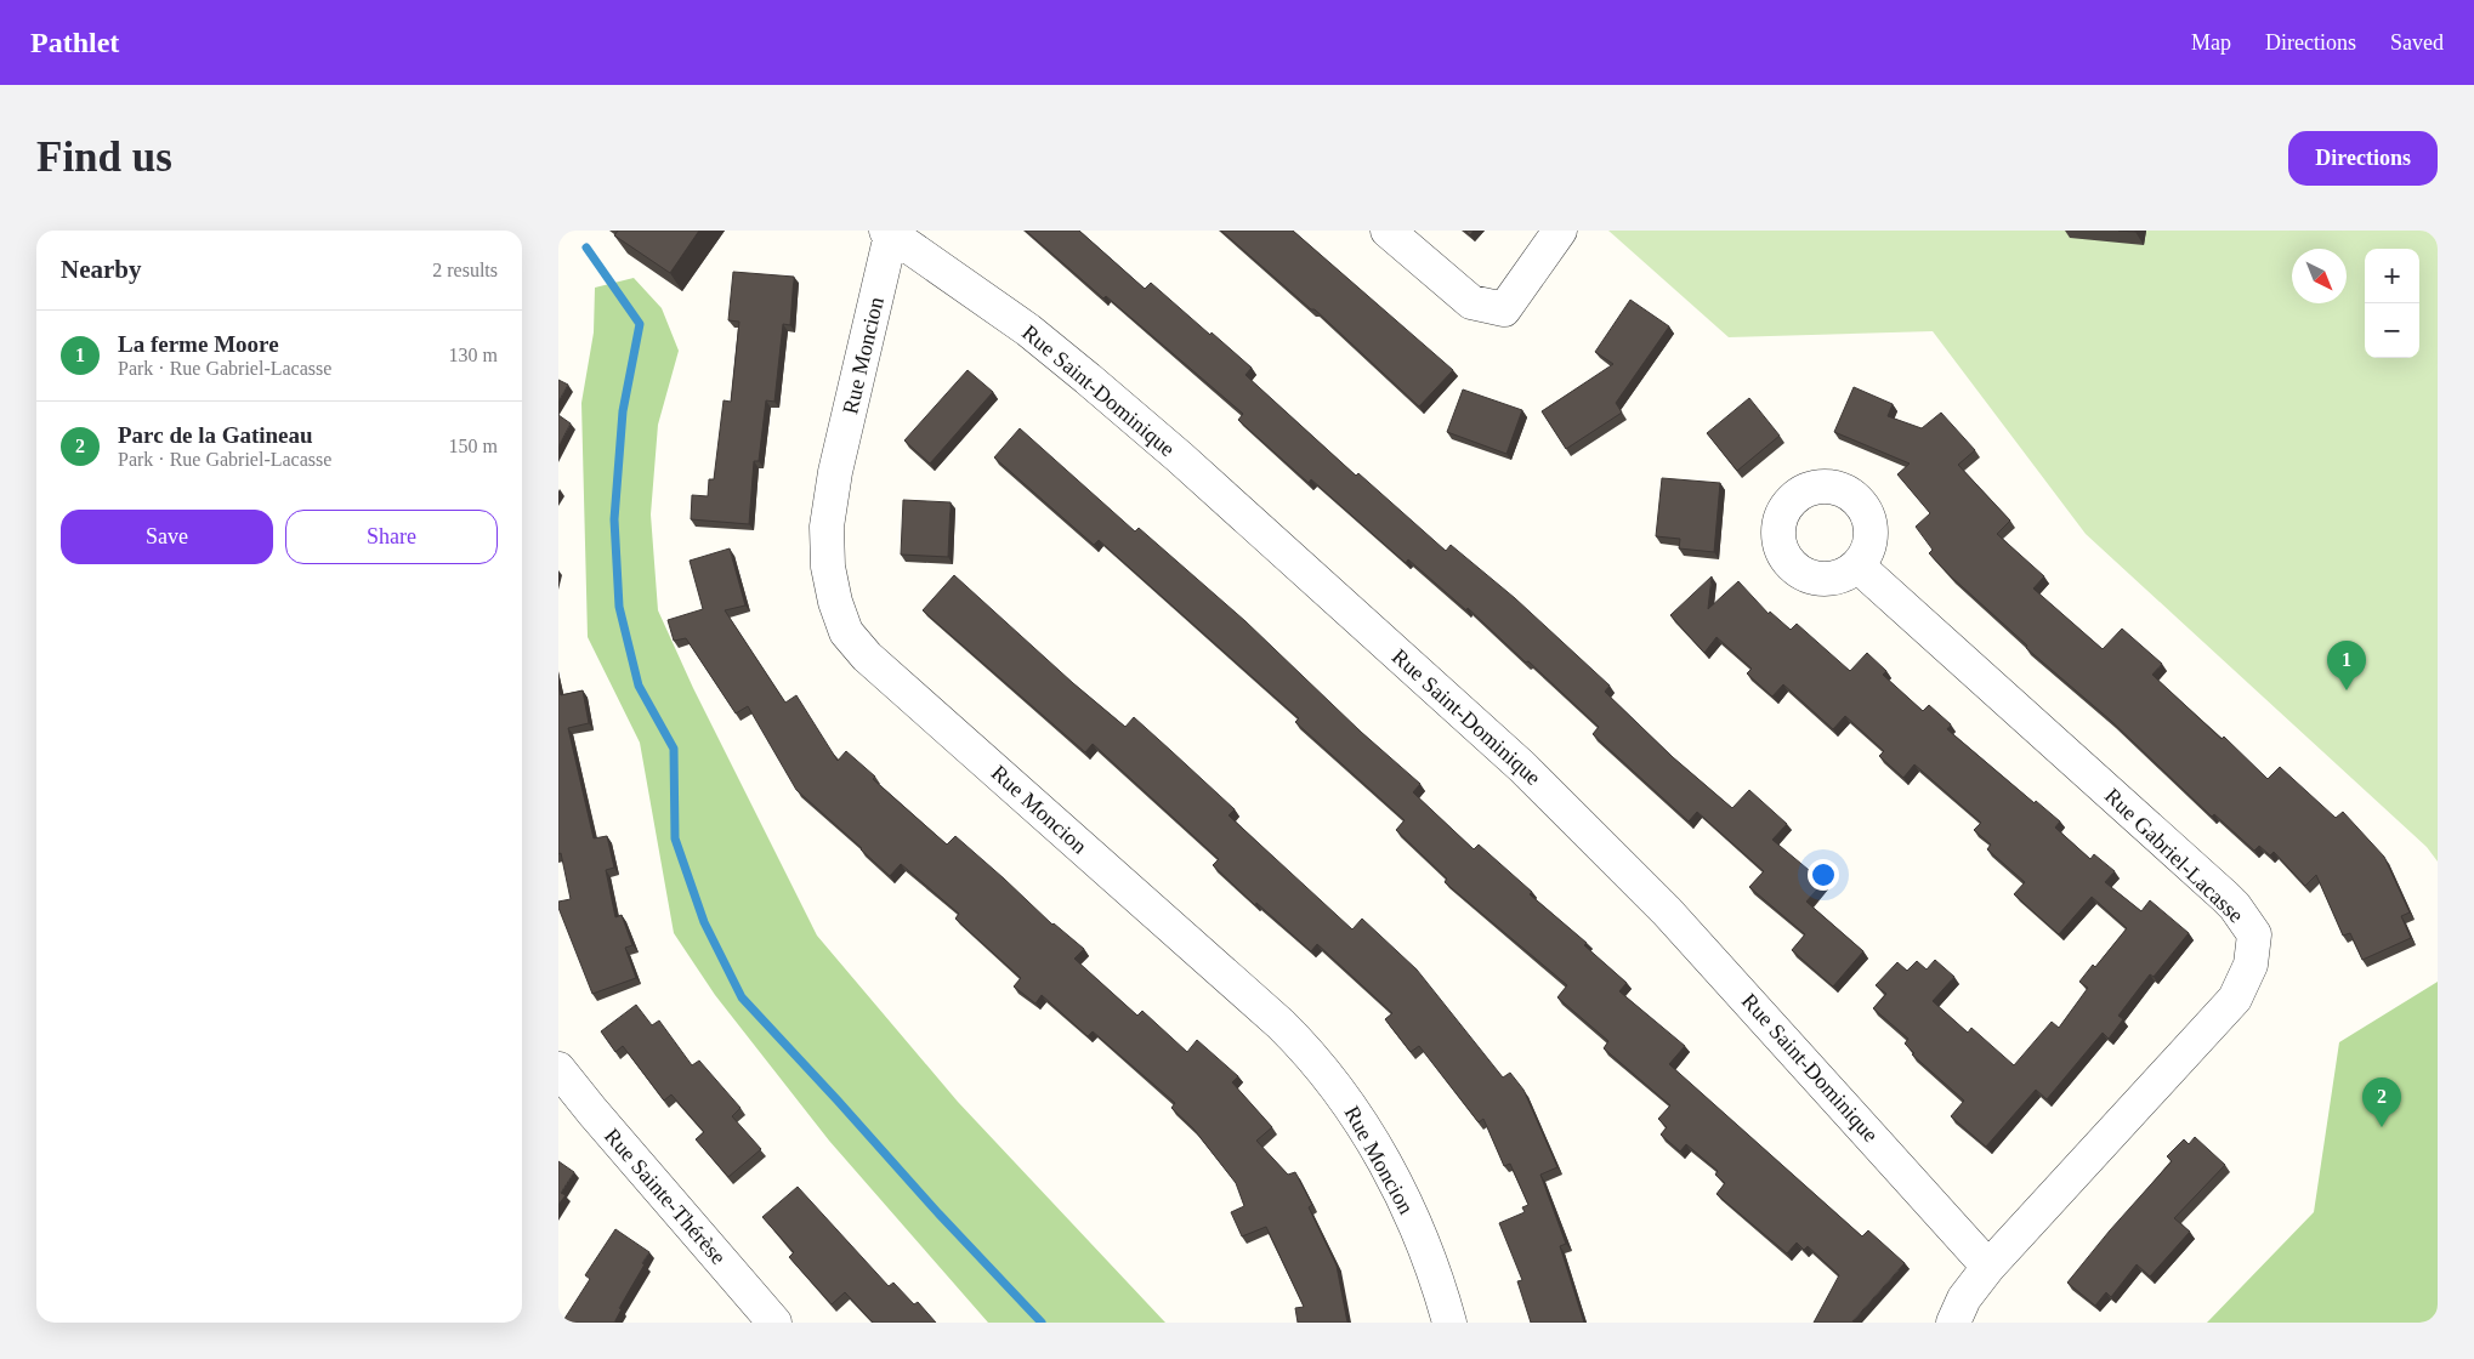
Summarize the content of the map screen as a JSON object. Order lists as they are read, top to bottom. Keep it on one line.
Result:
{"streets":{"street":["Rue Moncion","Rue Saint-Dominique","Rue Gabriel-Lacasse","Rue Sainte-Thérèse"]},"crossings":[["Rue Moncion","Rue Saint-Dominique"],["Rue Saint-Dominique","Rue Gabriel-Lacasse"]],"north":"bottom right","page":{"header":"Pathlet","nav":["Map","Directions","Saved"],"buttons":["Directions",["Save","Share"]],"title":"Find us","heading":["Nearby","2 results"],"map_buttons":["+","−"],"list":[{"mark":"1","name":"La ferme Moore","note":"Park · Rue Gabriel-Lacasse","value":"130 m"},{"mark":"2","name":"Parc de la Gatineau","note":"Park · Rue Gabriel-Lacasse","value":"150 m"}],"pins":["1","2"]}}
